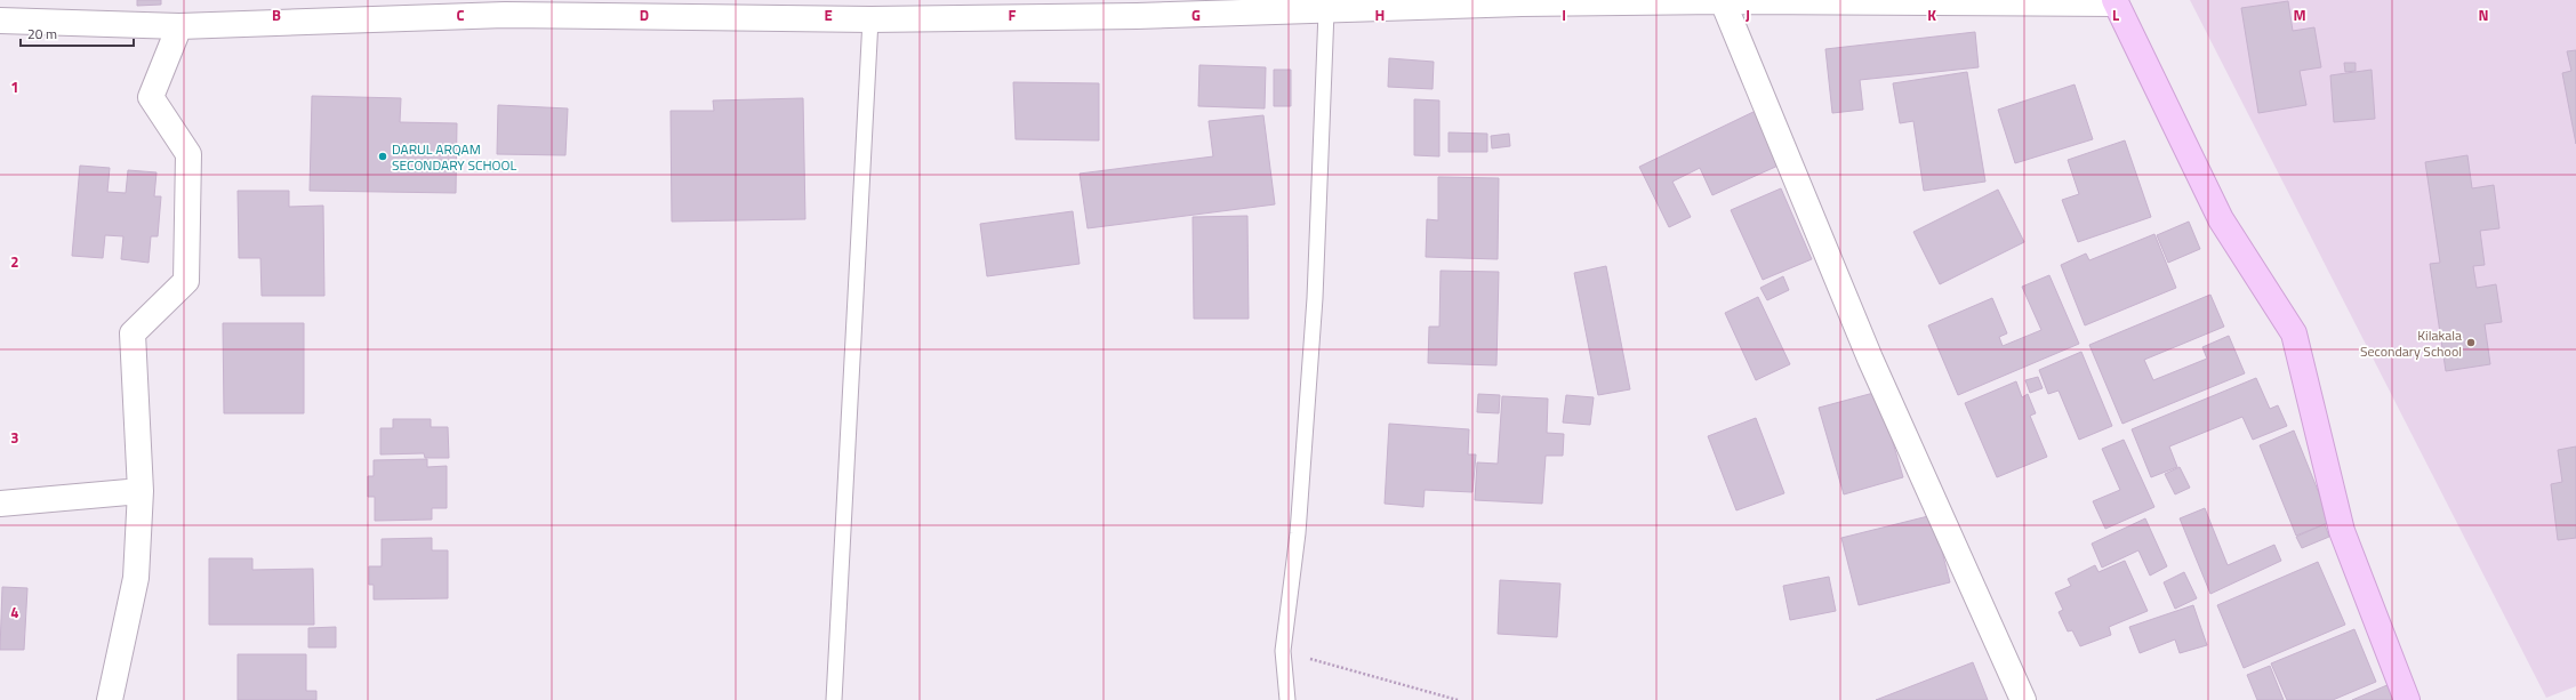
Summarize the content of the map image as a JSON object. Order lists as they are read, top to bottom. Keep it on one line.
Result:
{"places":["DARUL ARQAM SECONDARY SCHOOL","Kilakala Secondary School"],"scale_bar":"20 m","grid":{"columns":["B","C","D","E","F","G","H","I","J","K","L","M","N"],"rows":["1","2","3","4"]}}
